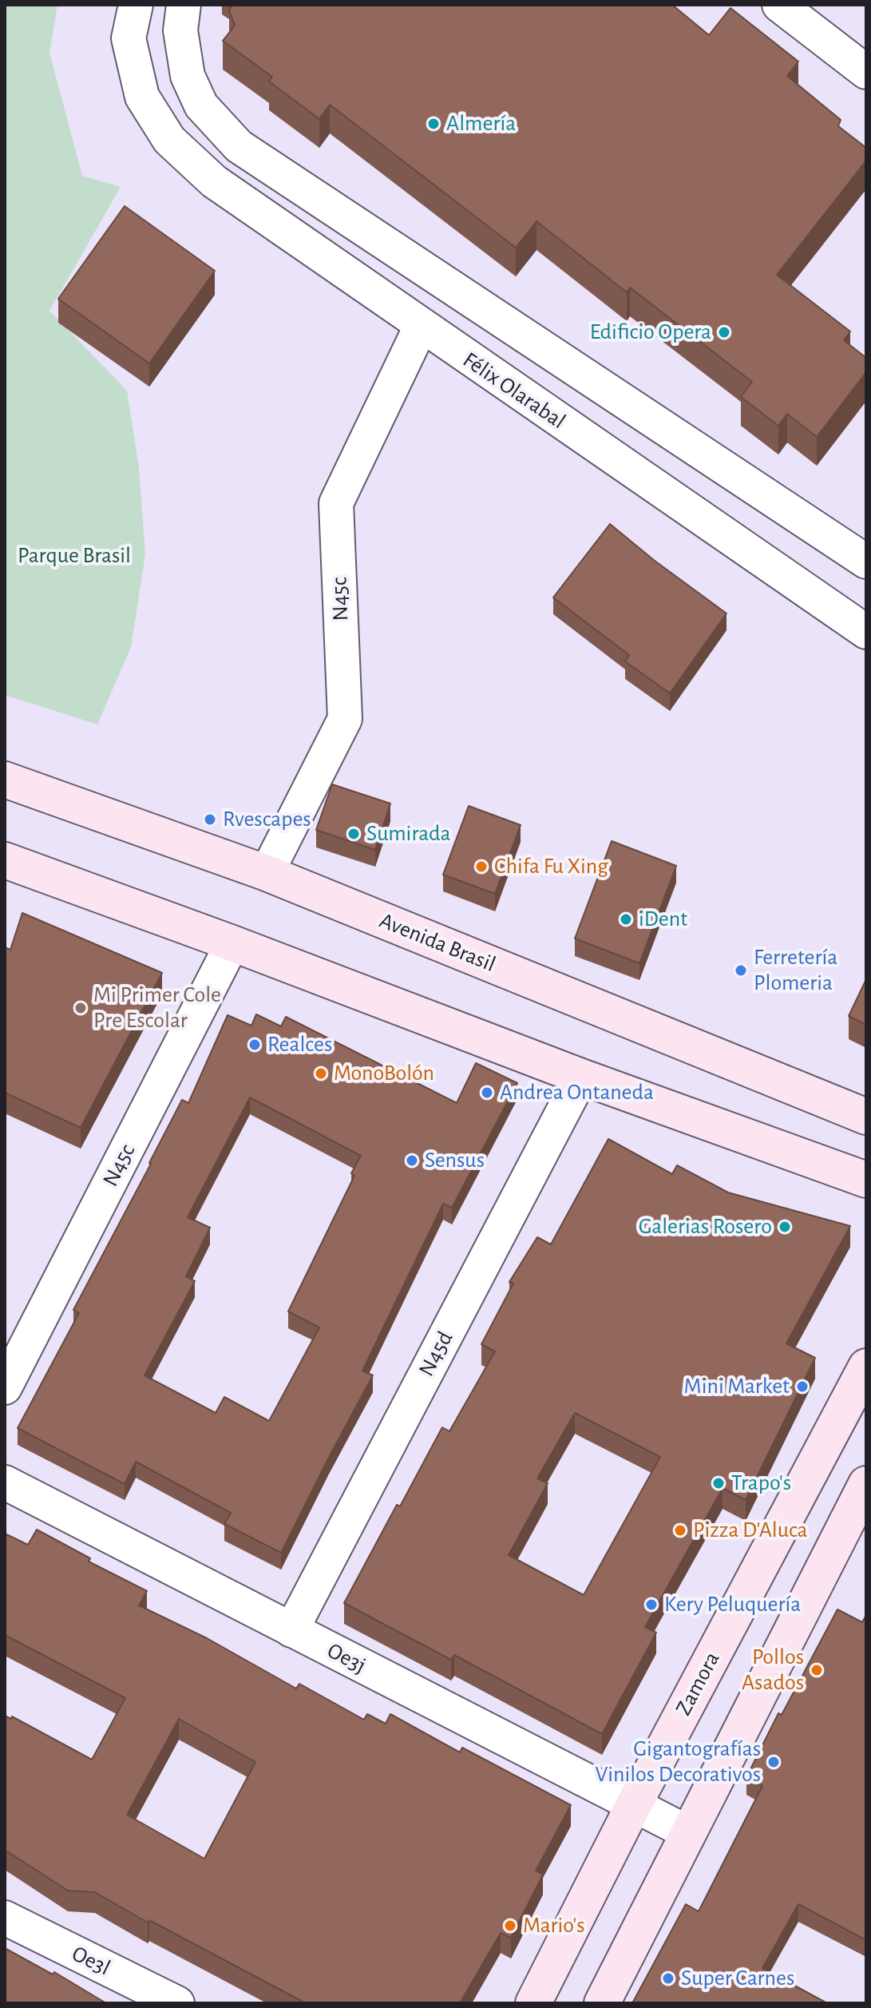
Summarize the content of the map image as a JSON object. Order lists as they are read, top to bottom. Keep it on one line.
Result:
{"streets":{"street":["Félix Olarabal","N45c","Avenida Brasil","N45d","Oe3j","Zamora","Oe3l"]},"crossings":[["Félix Olarabal","N45c"],["N45c","Avenida Brasil"],["N45d","Oe3j"],["Oe3j","Zamora"]],"parks":["Parque Brasil"],"places":["Almería","Edificio Opera","Rvescapes","Sumirada","Chifa Fu Xing","iDent","Ferretería Plomeria","Mi Primer Cole Pre Escolar","Realces","MonoBolón","Andrea Ontaneda","Sensus","Galerias Rosero","Mini Market","Trapo's","Pizza D'Aluca","Kery Peluquería","Pollos Asados","Gigantografías Vinilos Decorativos","Mario's","Super Carnes"]}
